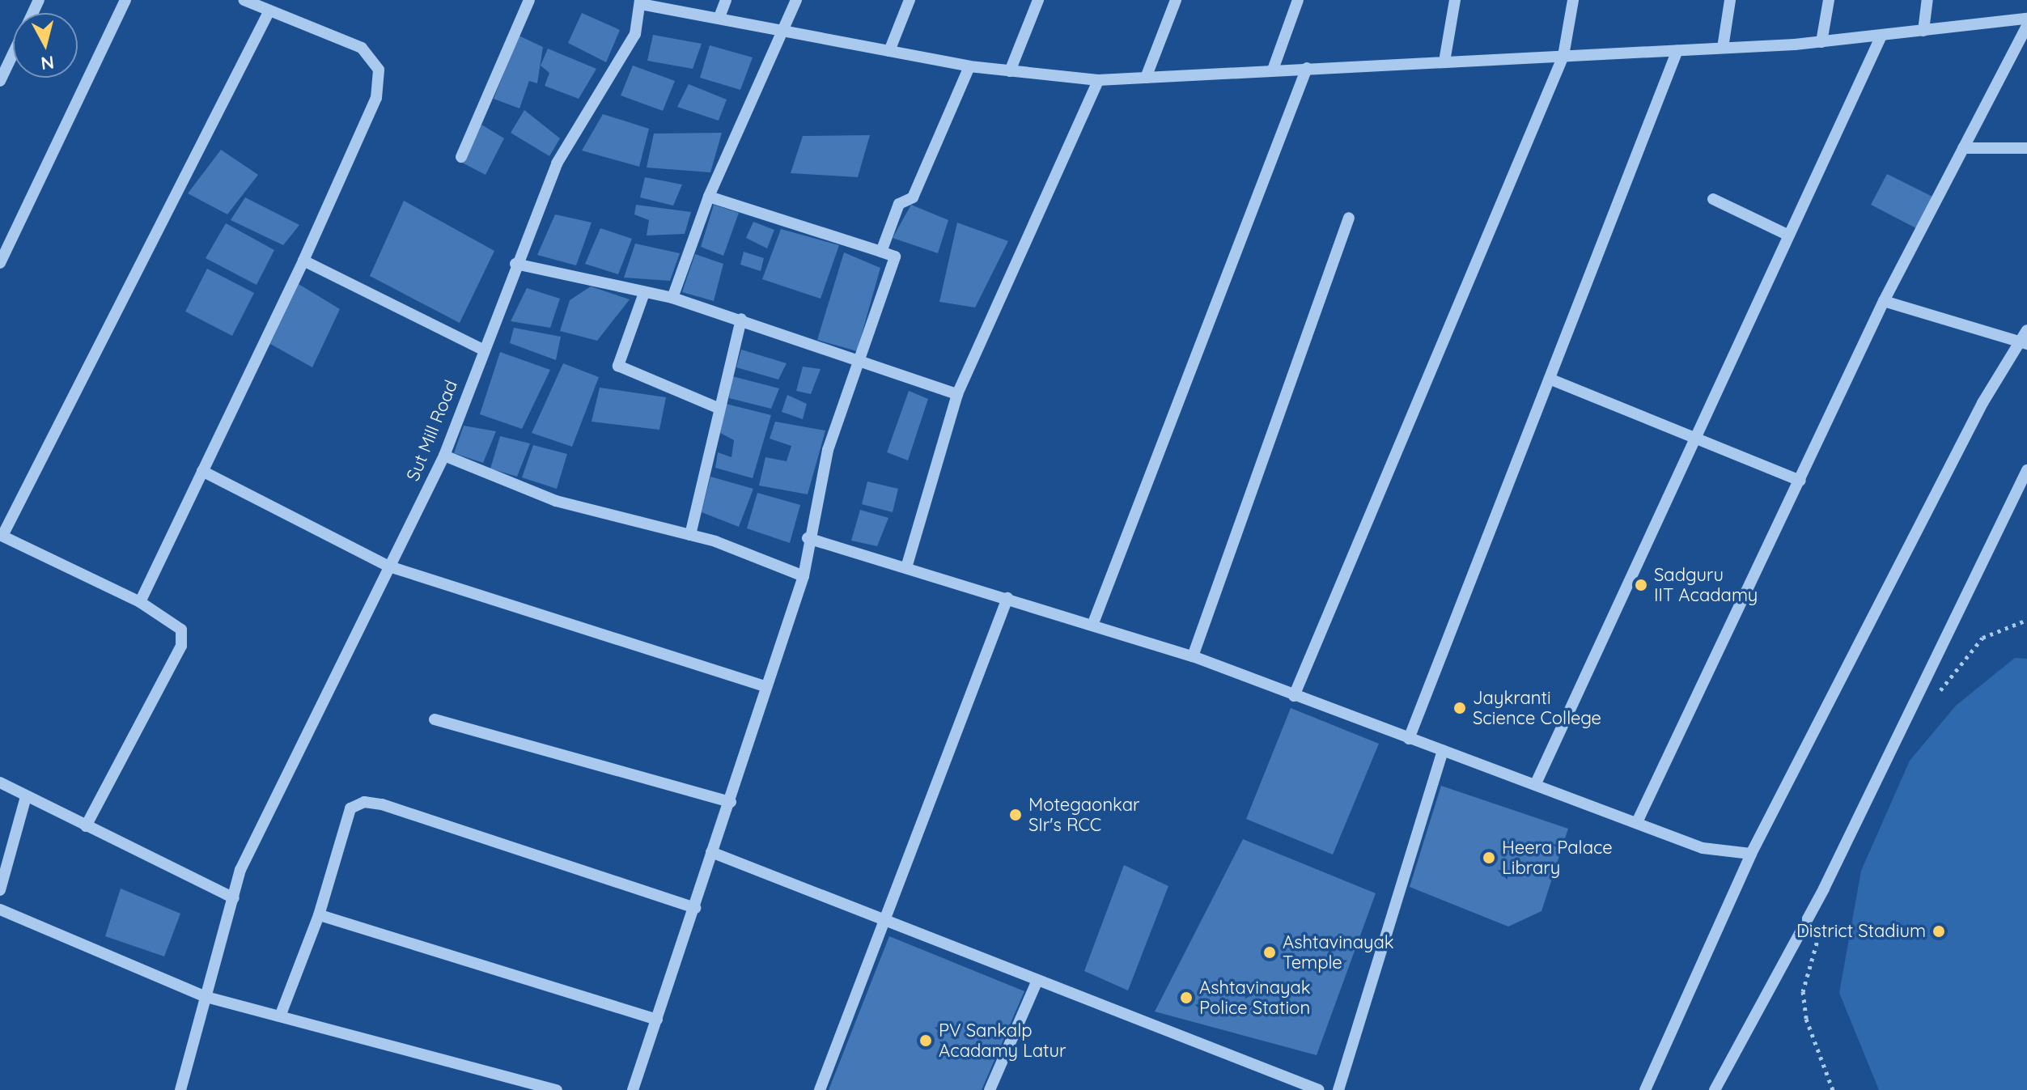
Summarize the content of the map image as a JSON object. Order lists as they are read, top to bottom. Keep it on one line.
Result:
{"streets":{"street":["Sut Mill Road"]},"places":["Sadguru IIT Acadamy","Jaykranti Science College","Motegaonkar SIr's RCC","Heera Palace Library","District Stadium","Ashtavinayak Temple","Ashtavinayak Police Station","PV Sankalp Acadamy Latur"],"north":"bottom"}
